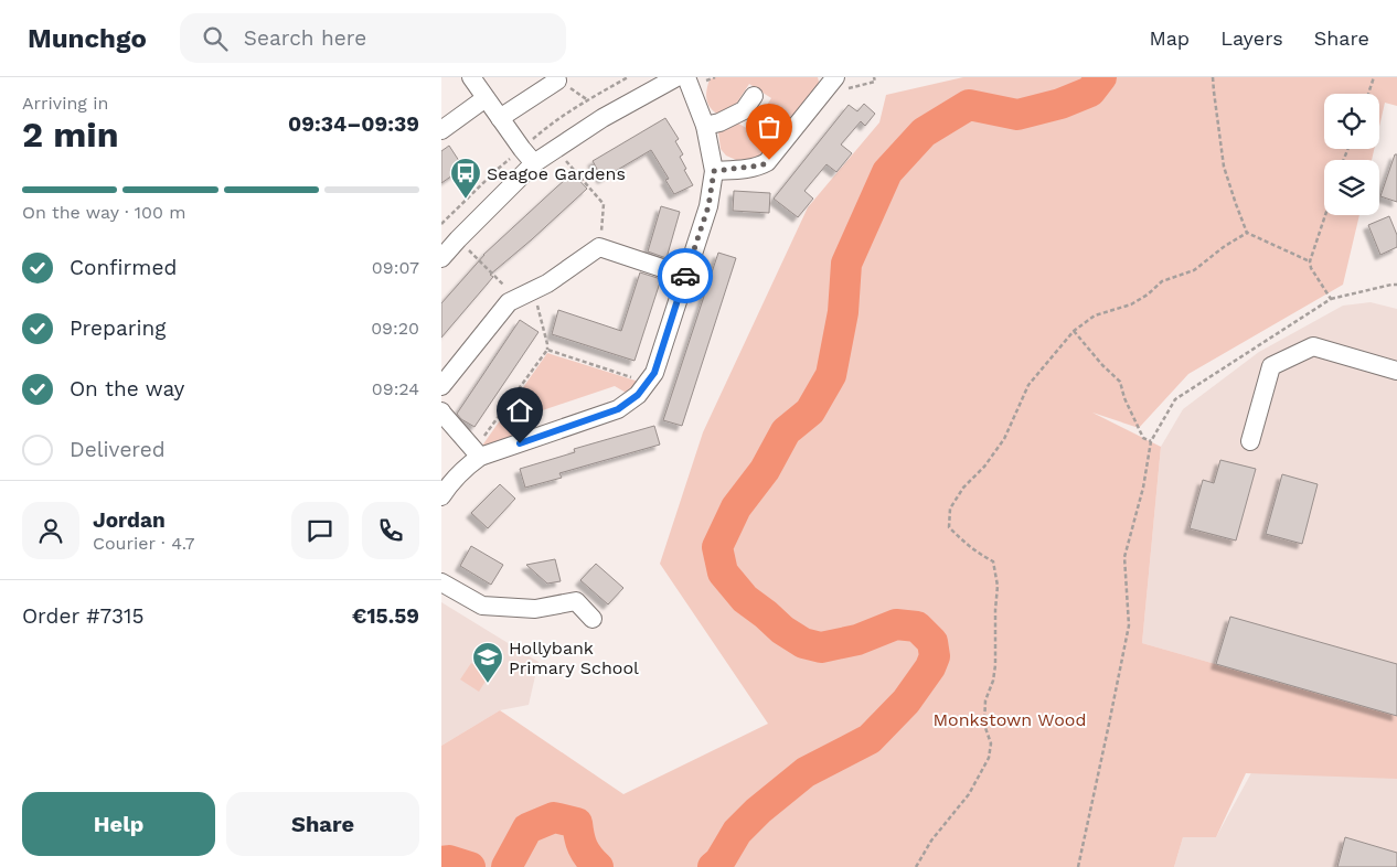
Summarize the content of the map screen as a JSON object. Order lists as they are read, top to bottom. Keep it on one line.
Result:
{"parks":["Monkstown Wood"],"places":{"bus stop":["Seagoe Gardens"],"school or university":["Hollybank Primary School"]},"page":{"header":"Munchgo","search":"Search here","nav":["Map","Layers","Share"],"heading":["2 min","Arriving in","09:34–09:39"],"panel":["Jordan","Courier · 4.7","Order #7315","€15.59"],"bar":"On the way · 100 m","list":[["Confirmed","09:07"],["Preparing","09:20"],["On the way","09:24"],"Delivered"],"buttons":["Help","Share"]}}
